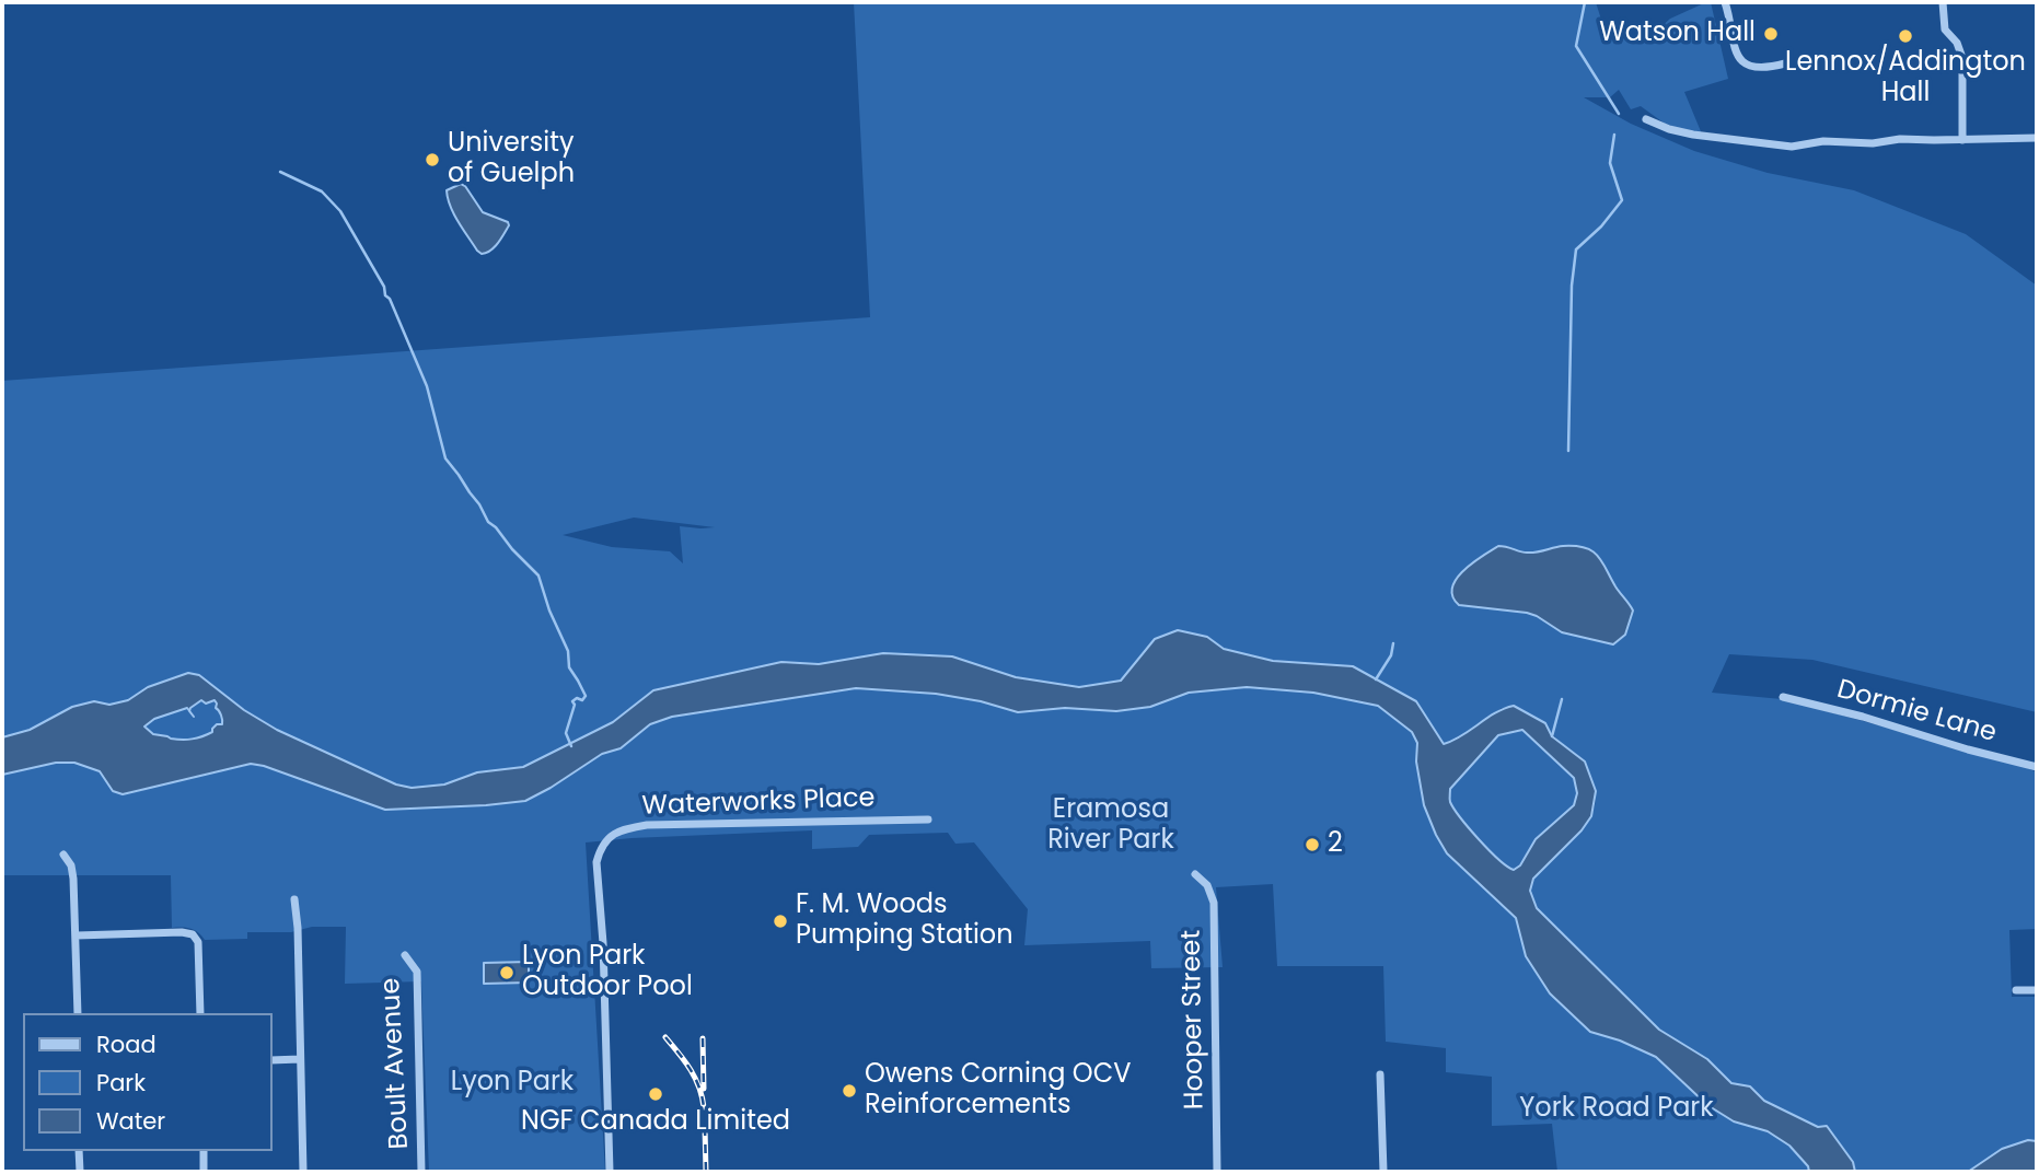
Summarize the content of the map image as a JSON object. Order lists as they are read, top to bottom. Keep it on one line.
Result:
{"streets":{"street":["Dormie Lane","Waterworks Place","Hooper Street","Boult Avenue"]},"parks":["Eramosa River Park","Lyon Park","York Road Park"],"places":["Watson Hall","Lennox/Addington Hall","University of Guelph","2","F. M. Woods Pumping Station","Lyon Park Outdoor Pool","Owens Corning OCV Reinforcements","NGF Canada Limited"],"legend":["Road","Park","Water"]}
